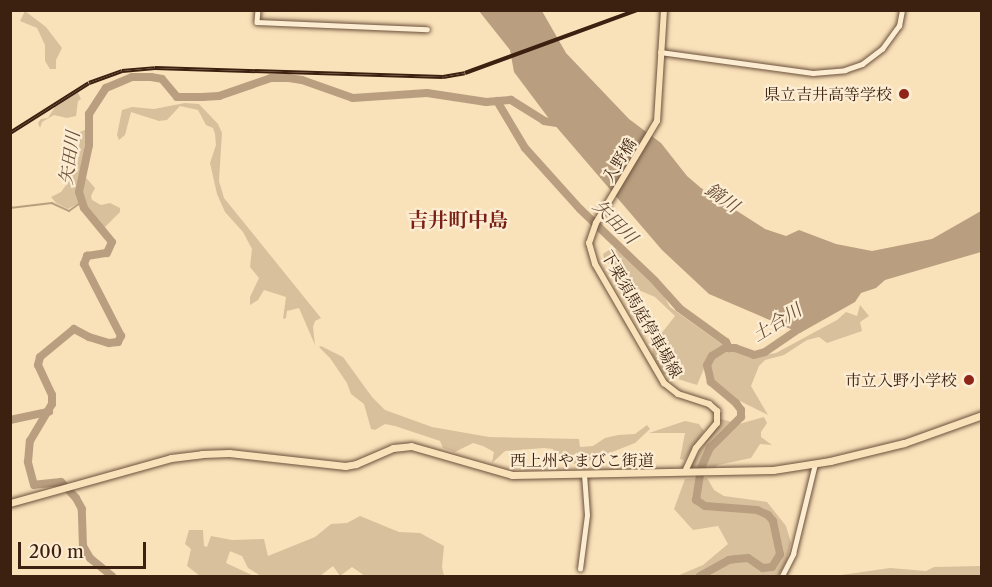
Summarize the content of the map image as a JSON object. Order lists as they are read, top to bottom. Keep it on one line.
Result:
{"streets":{"highway":["西上州やまびこ街道"],"main road":["入野橋","下栗須馬庭停車場線"]},"crossings":[["入野橋","下栗須馬庭停車場線"],["下栗須馬庭停車場線","西上州やまびこ街道"]],"districts":["吉井町中島"],"water":["矢田川","鏑川","土合川"],"places":["県立吉井高等学校","市立入野小学校"],"scale_bar":"200 m"}
